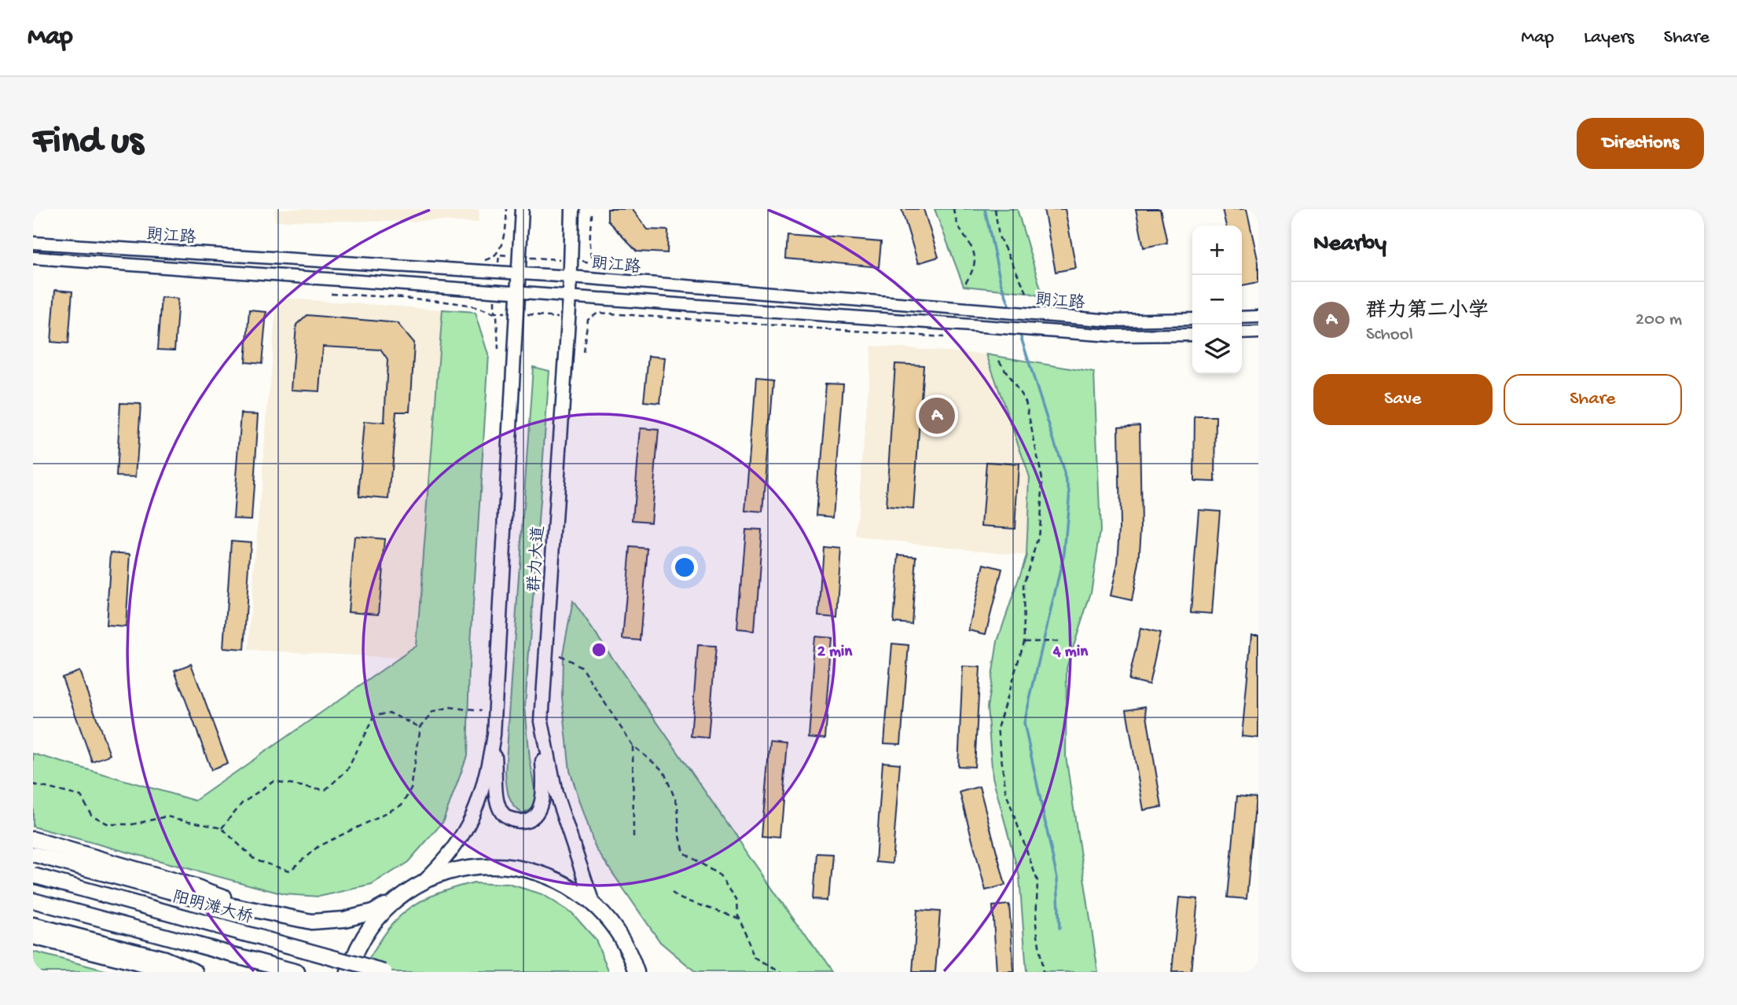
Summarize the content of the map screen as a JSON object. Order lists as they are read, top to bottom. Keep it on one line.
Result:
{"streets":{"highway":["阳明滩大桥"],"main road":["朗江路","群力大道"]},"crossings":[["朗江路","群力大道"]],"page":{"header":"Map","nav":["Map","Layers","Share"],"buttons":["Directions",["Save","Share"]],"title":"Find us","heading":"Nearby","map_buttons":["+","−"],"list":[{"mark":"A","name":"群力第二小学","note":"School","value":"200 m"}],"pins":"A"},"rings":["2 min","4 min"]}
